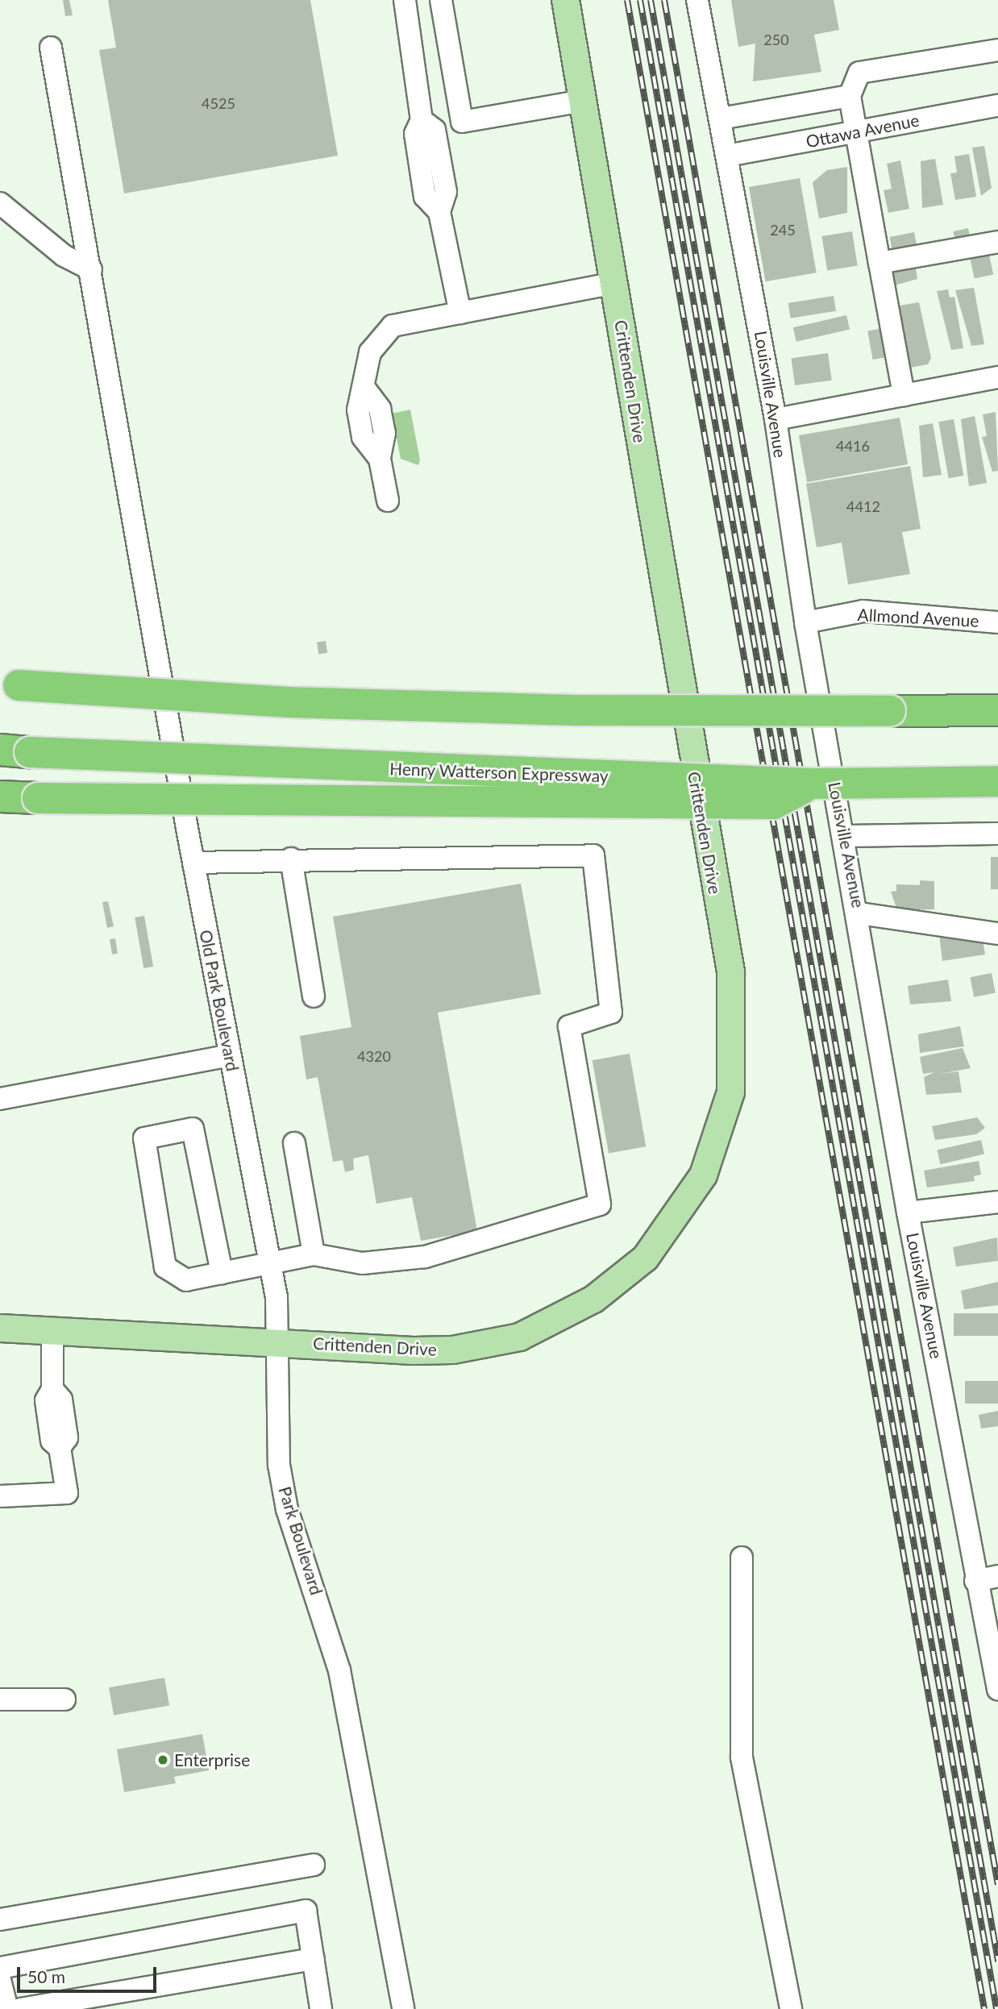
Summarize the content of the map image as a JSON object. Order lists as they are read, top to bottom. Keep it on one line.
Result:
{"streets":{"highway":["Henry Watterson Expressway"],"main road":["Crittenden Drive"],"street":["Ottawa Avenue","Louisville Avenue","Allmond Avenue","Old Park Boulevard","Park Boulevard"]},"crossings":[["Ottawa Avenue","Louisville Avenue"],["Crittenden Drive","Old Park Boulevard"],["Crittenden Drive","Park Boulevard"],["Louisville Avenue","Allmond Avenue"],["Old Park Boulevard","Park Boulevard"]],"places":["Enterprise"],"house_numbers":["250","4525","245","4416","4412","4320"],"scale_bar":"50 m"}
